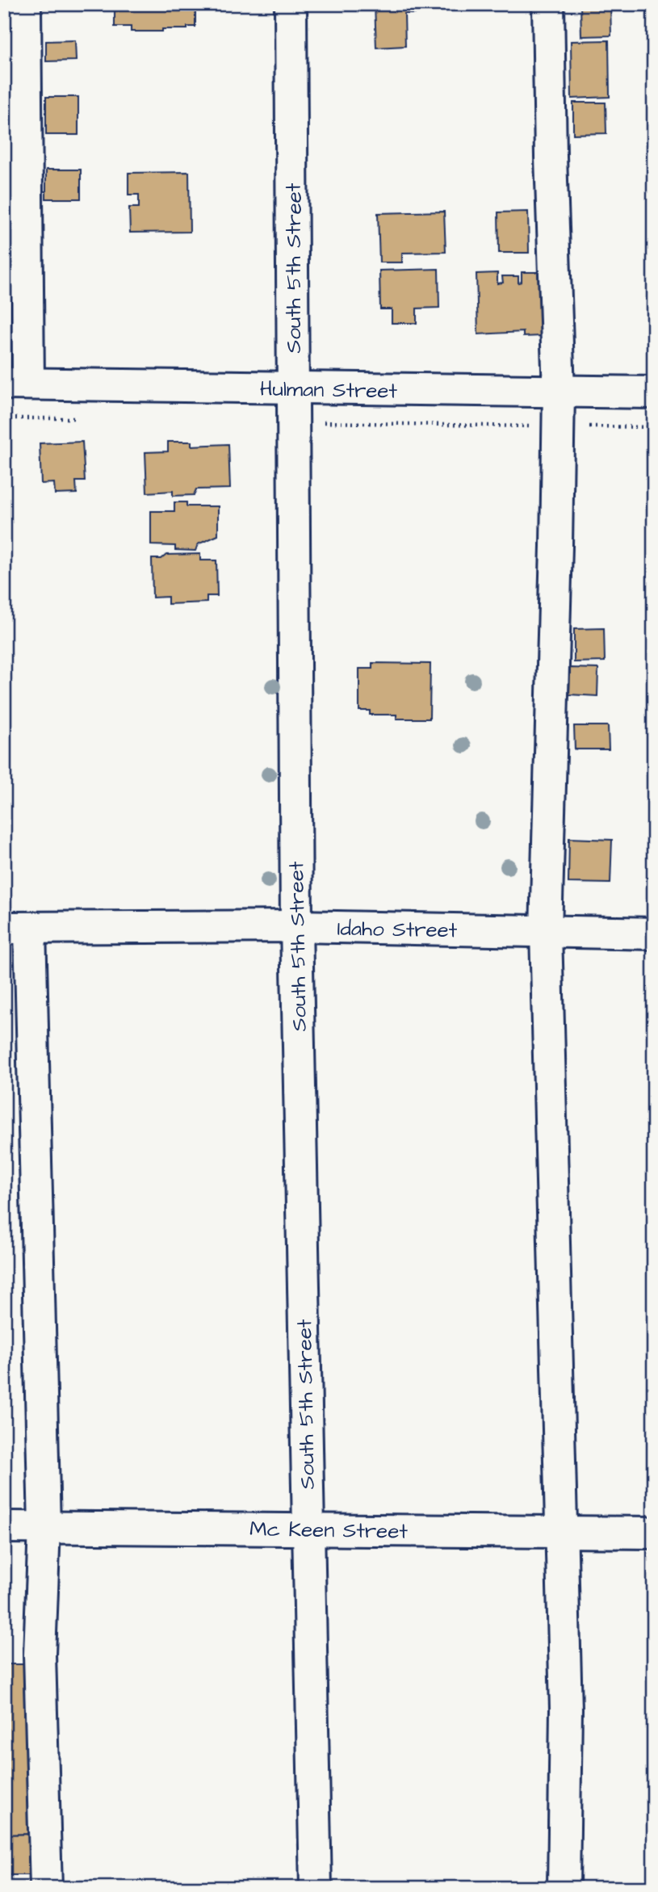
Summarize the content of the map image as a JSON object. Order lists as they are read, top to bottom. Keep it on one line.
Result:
{"streets":{"street":["South 5th Street","Hulman Street","Idaho Street","Mc Keen Street"]},"crossings":[["South 5th Street","Hulman Street"],["South 5th Street","Idaho Street"],["South 5th Street","Mc Keen Street"]]}
